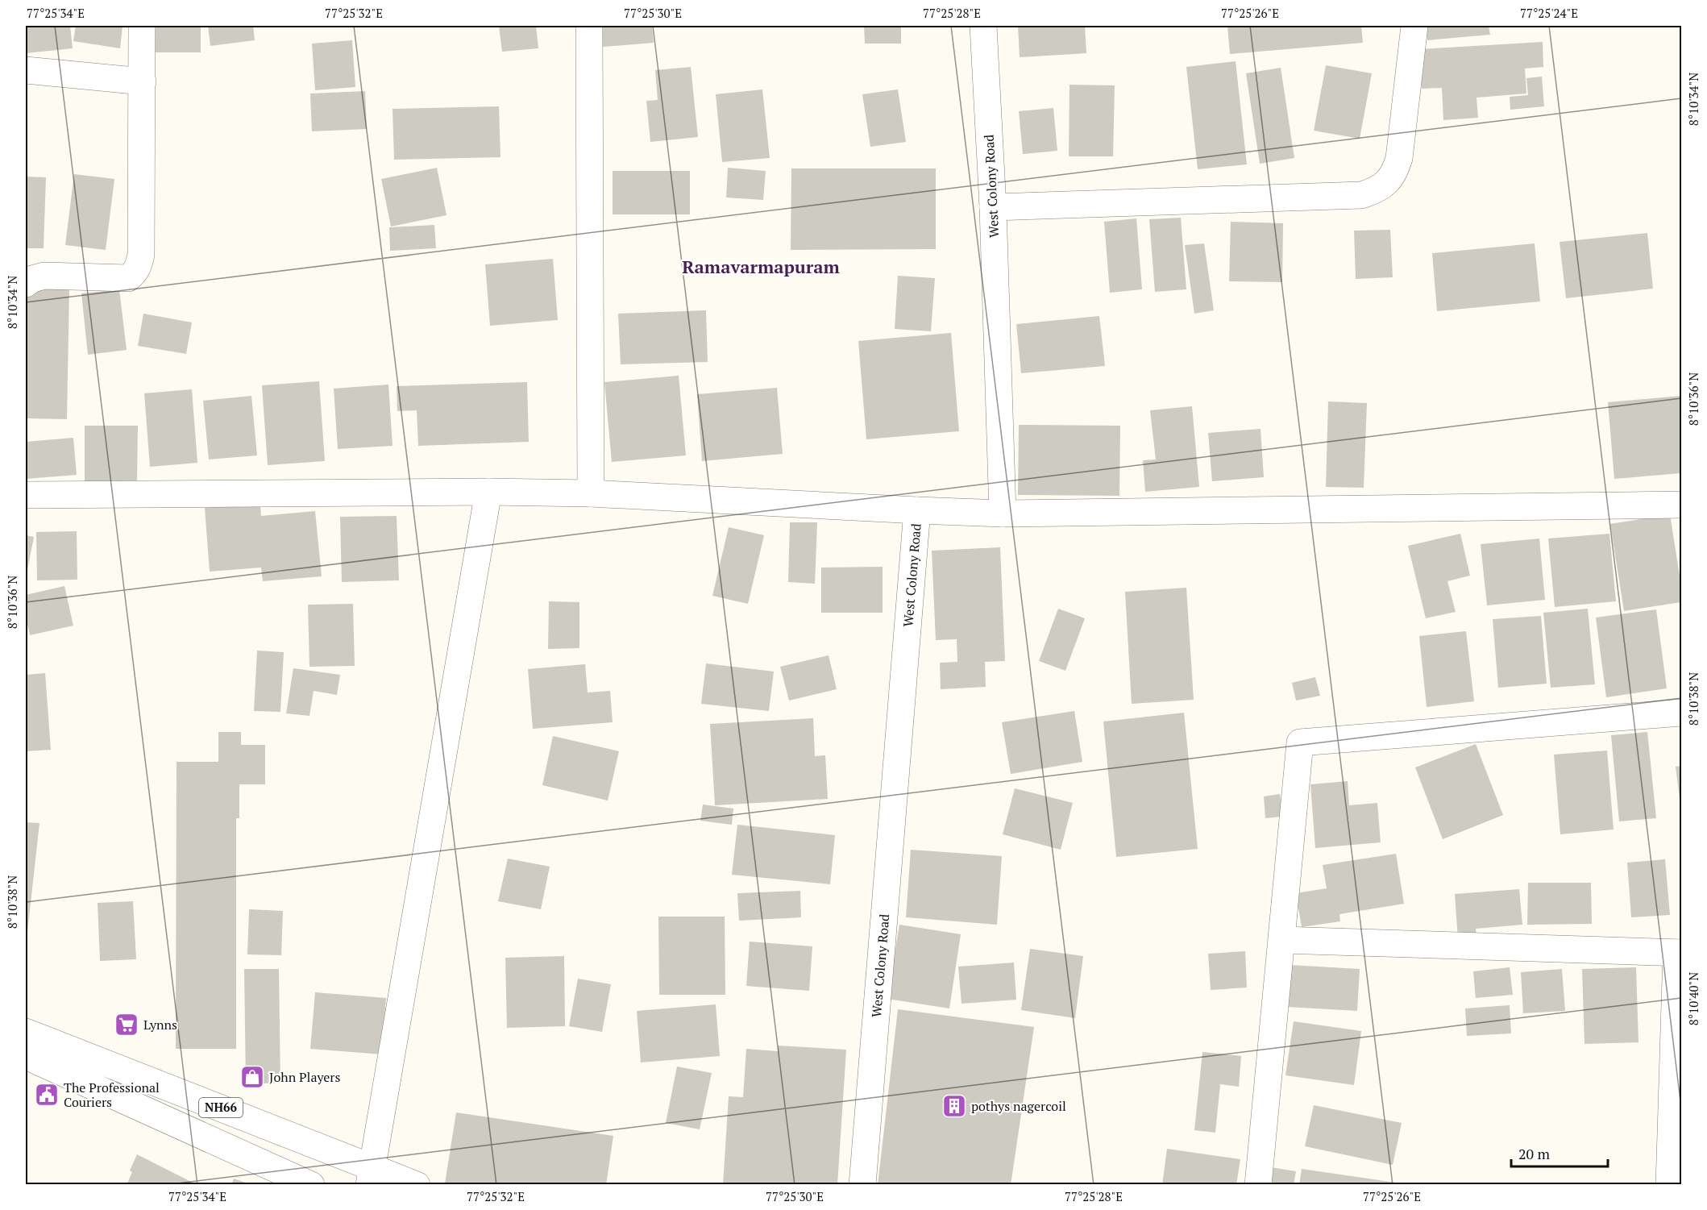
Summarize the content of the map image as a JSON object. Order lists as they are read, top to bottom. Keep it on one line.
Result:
{"streets":{"main road":["West Colony Road","NH66"]},"districts":["Ramavarmapuram"],"places":{"supermarket":["Lynns"],"shop":["John Players"],"public building":["The Professional Couriers"],"building":["pothys nagercoil"]},"scale_bar":"20 m","coordinates":["77°25'34\"E","77°25'32\"E","77°25'30\"E","77°25'28\"E","77°25'26\"E","77°25'24\"E","8°10'34\"N","8°10'36\"N","8°10'38\"N","8°10'40\"N"]}
